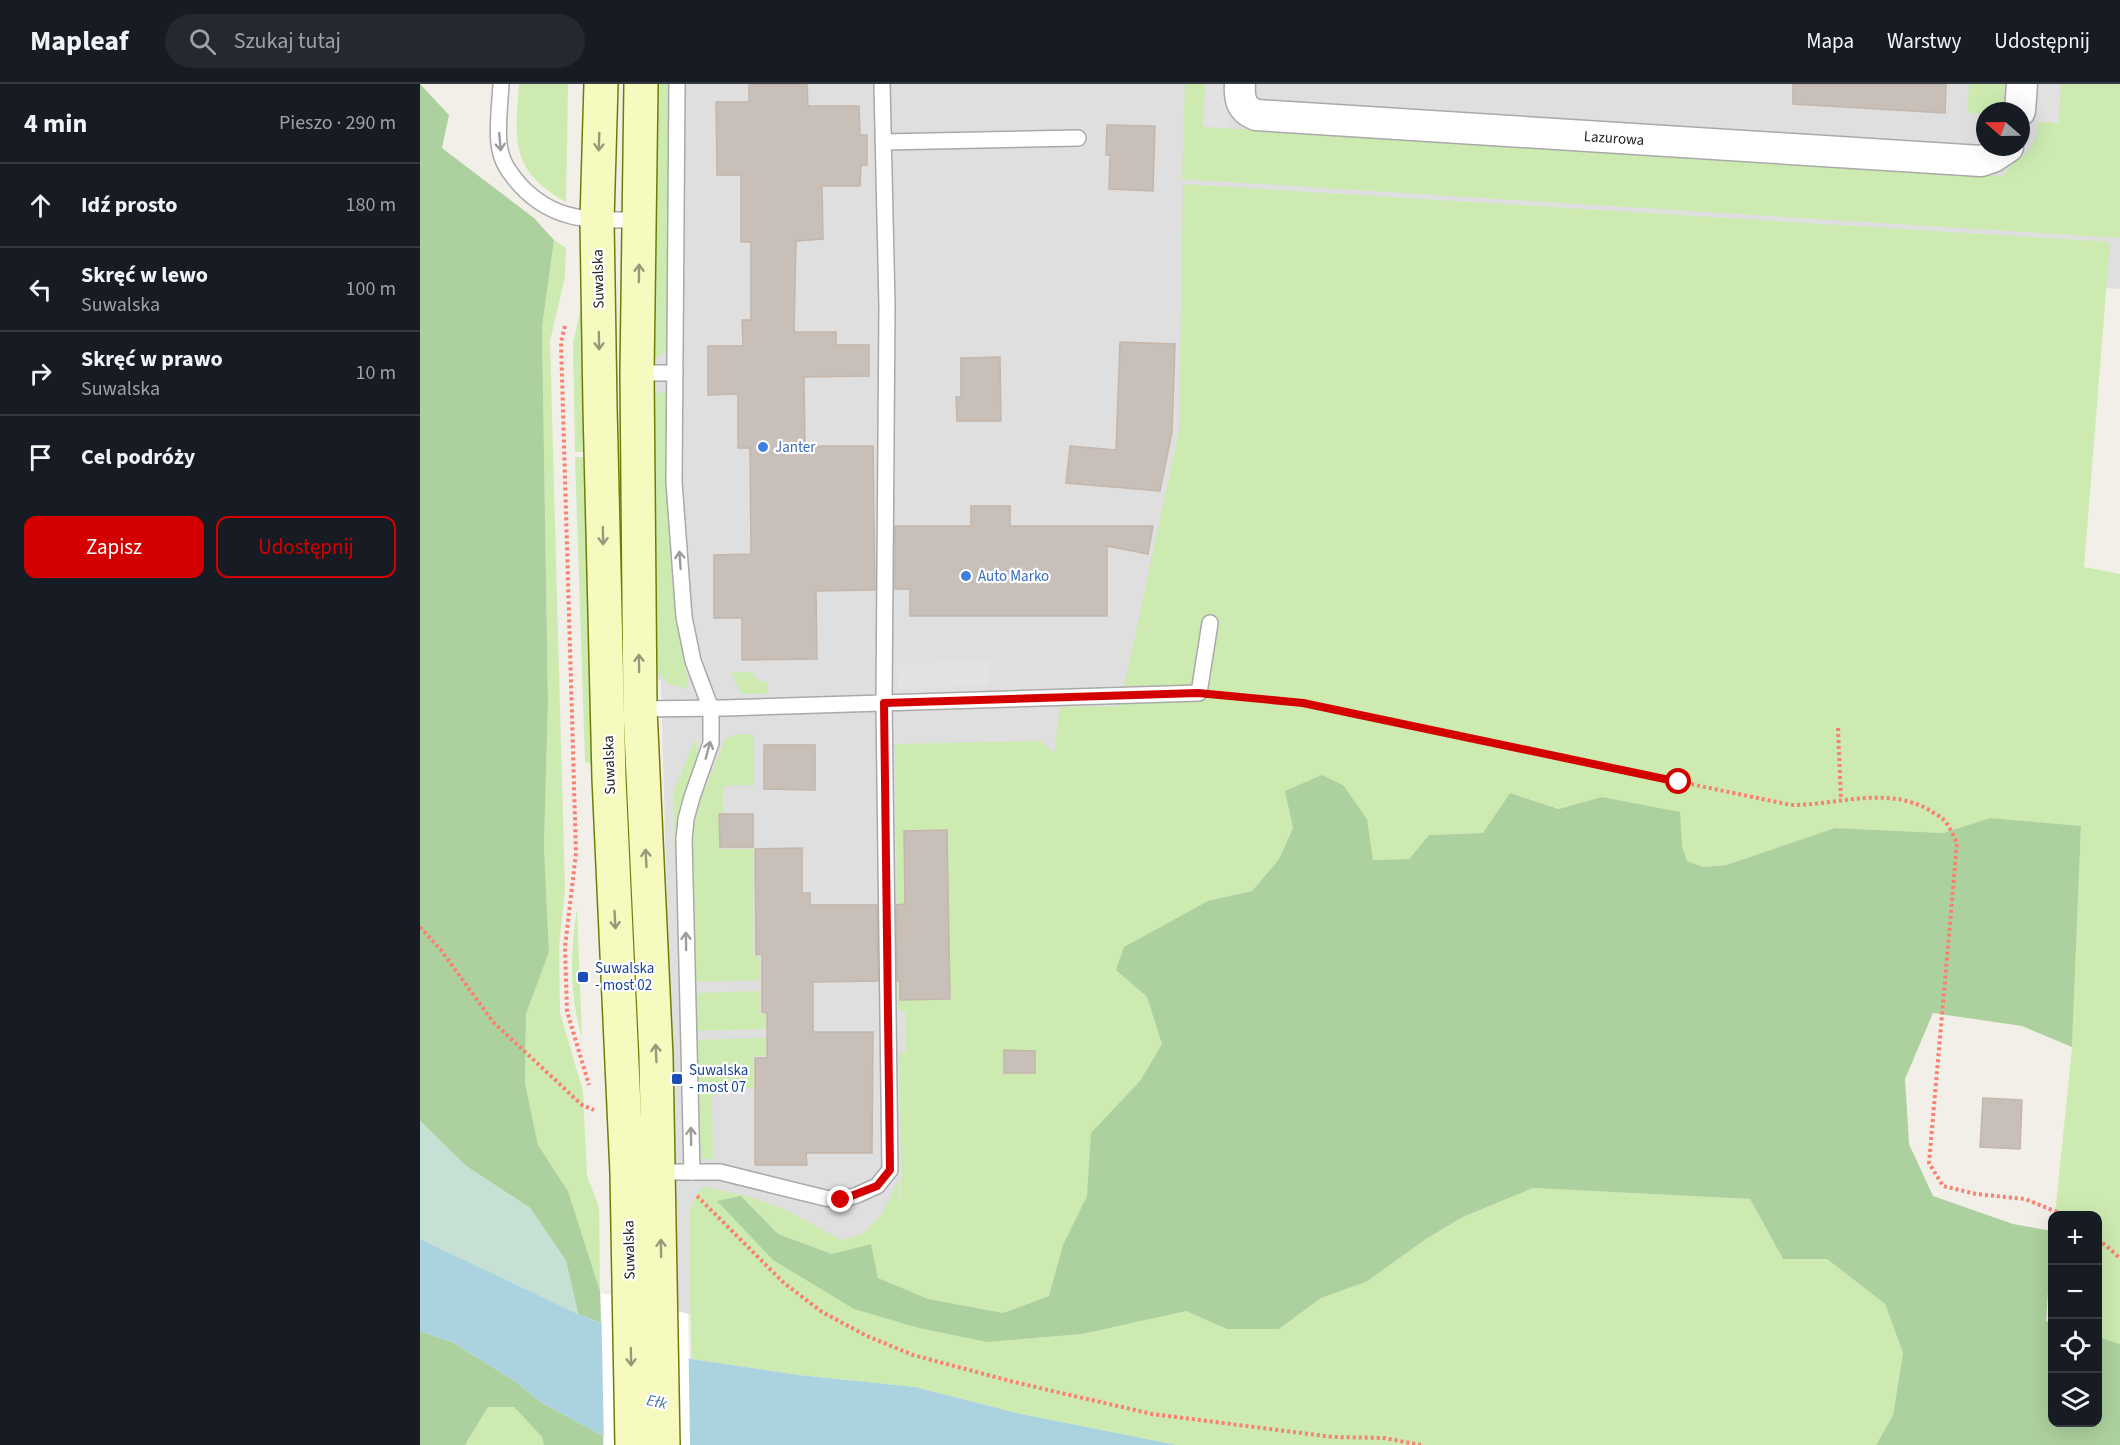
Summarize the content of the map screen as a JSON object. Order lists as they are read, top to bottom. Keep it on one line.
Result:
{"streets":{"street":["Lazurowa","Suwalska"]},"water":["Ełk"],"places":{"other":["Janter","Auto Marko"],"transit":["Suwalska - most 02","Suwalska - most 07"]},"north":"left","page":{"header":"Mapleaf","search":"Szukaj tutaj","nav":["Mapa","Warstwy","Udostępnij"],"heading":["4 min","Pieszo · 290 m"],"list":[["Idź prosto","180 m"],["Skręć w lewo","Suwalska","100 m"],["Skręć w prawo","Suwalska","10 m"],"Cel podróży"],"buttons":["Zapisz","Udostępnij"],"map_buttons":["+","−"]}}
